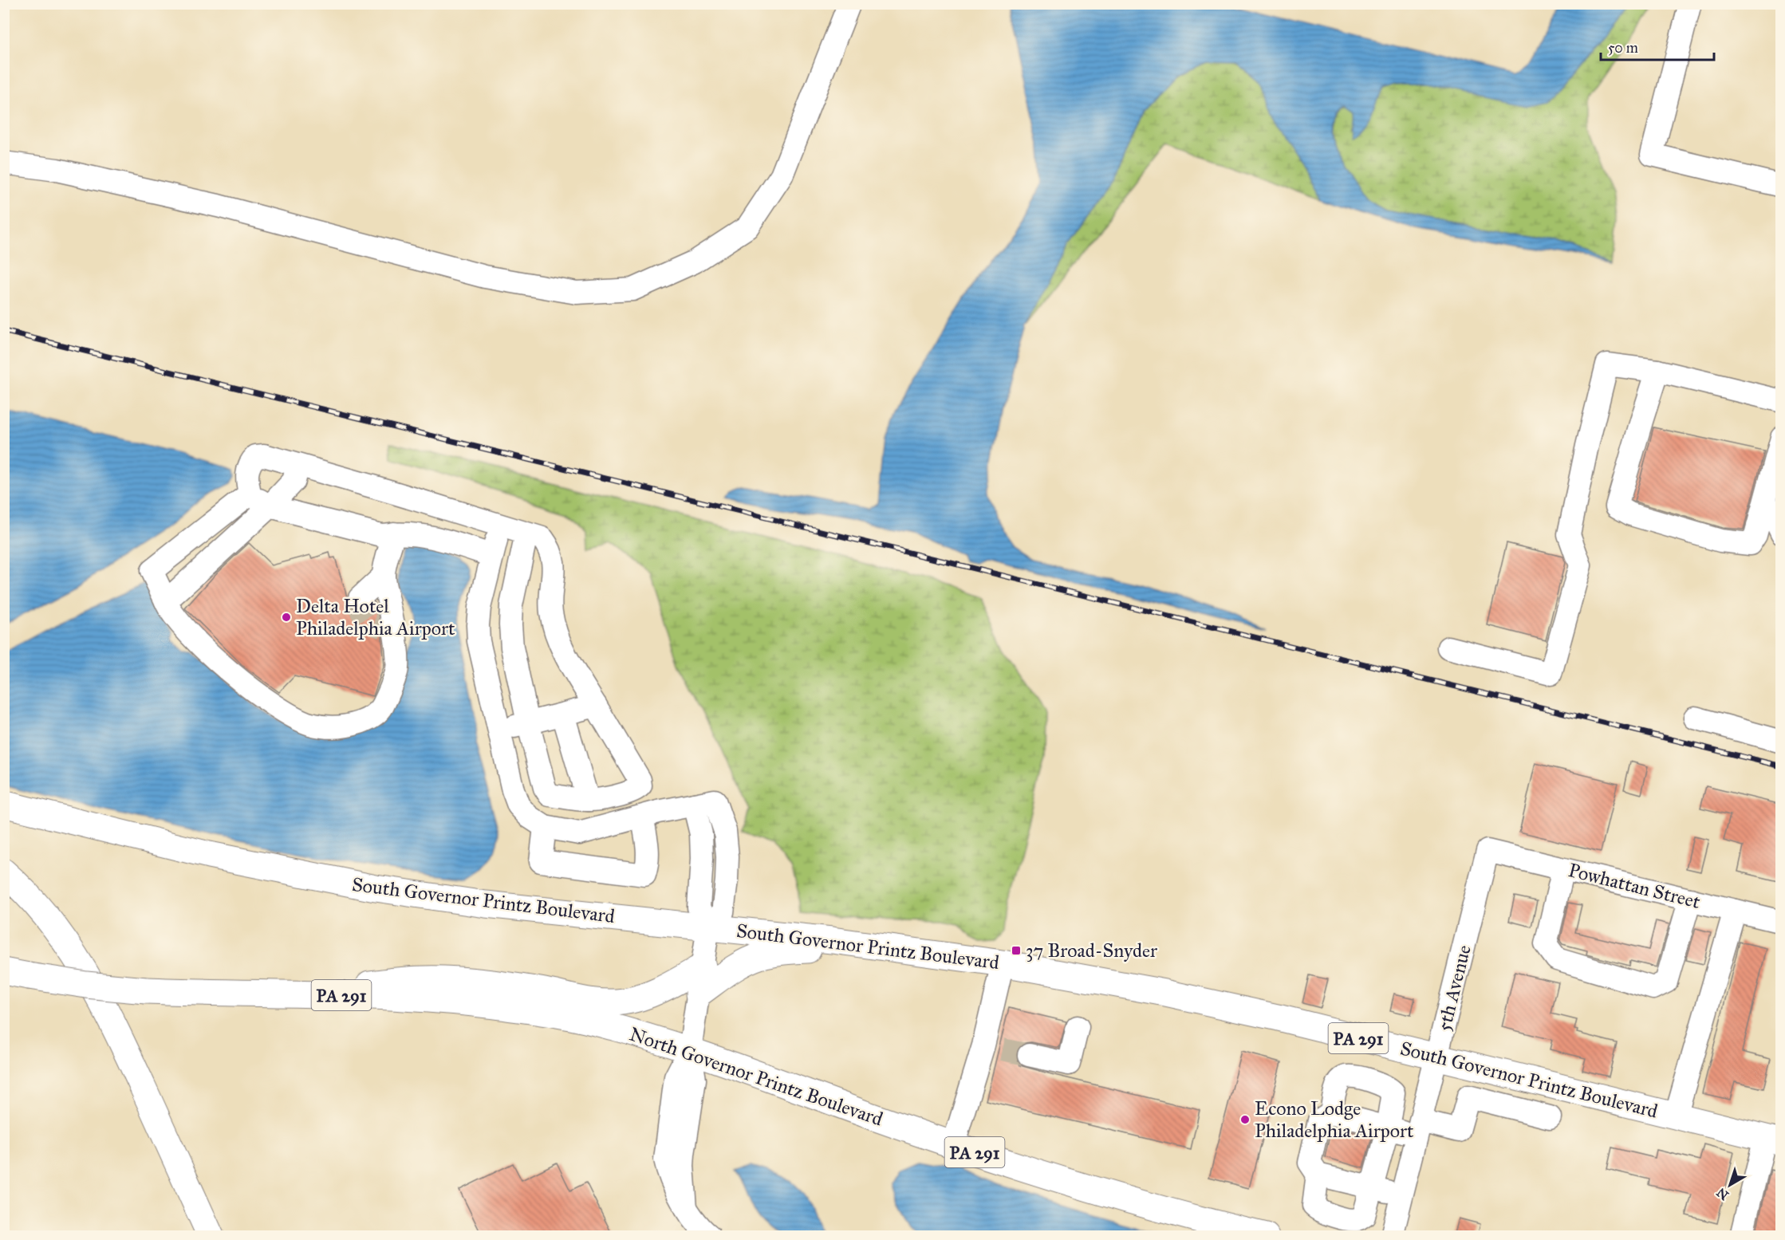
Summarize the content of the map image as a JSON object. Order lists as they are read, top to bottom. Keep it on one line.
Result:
{"streets":{"main road":["South Governor Printz Boulevard","PA 291","North Governor Printz Boulevard"],"street":["Powhattan Street","5th Avenue"]},"crossings":[["Powhattan Street","5th Avenue"],["South Governor Printz Boulevard","5th Avenue"]],"places":{"other":["Delta Hotel Philadelphia Airport","Econo Lodge Philadelphia Airport"],"transit":["37 Broad-Snyder"]},"scale_bar":"50 m","north":"bottom left"}
